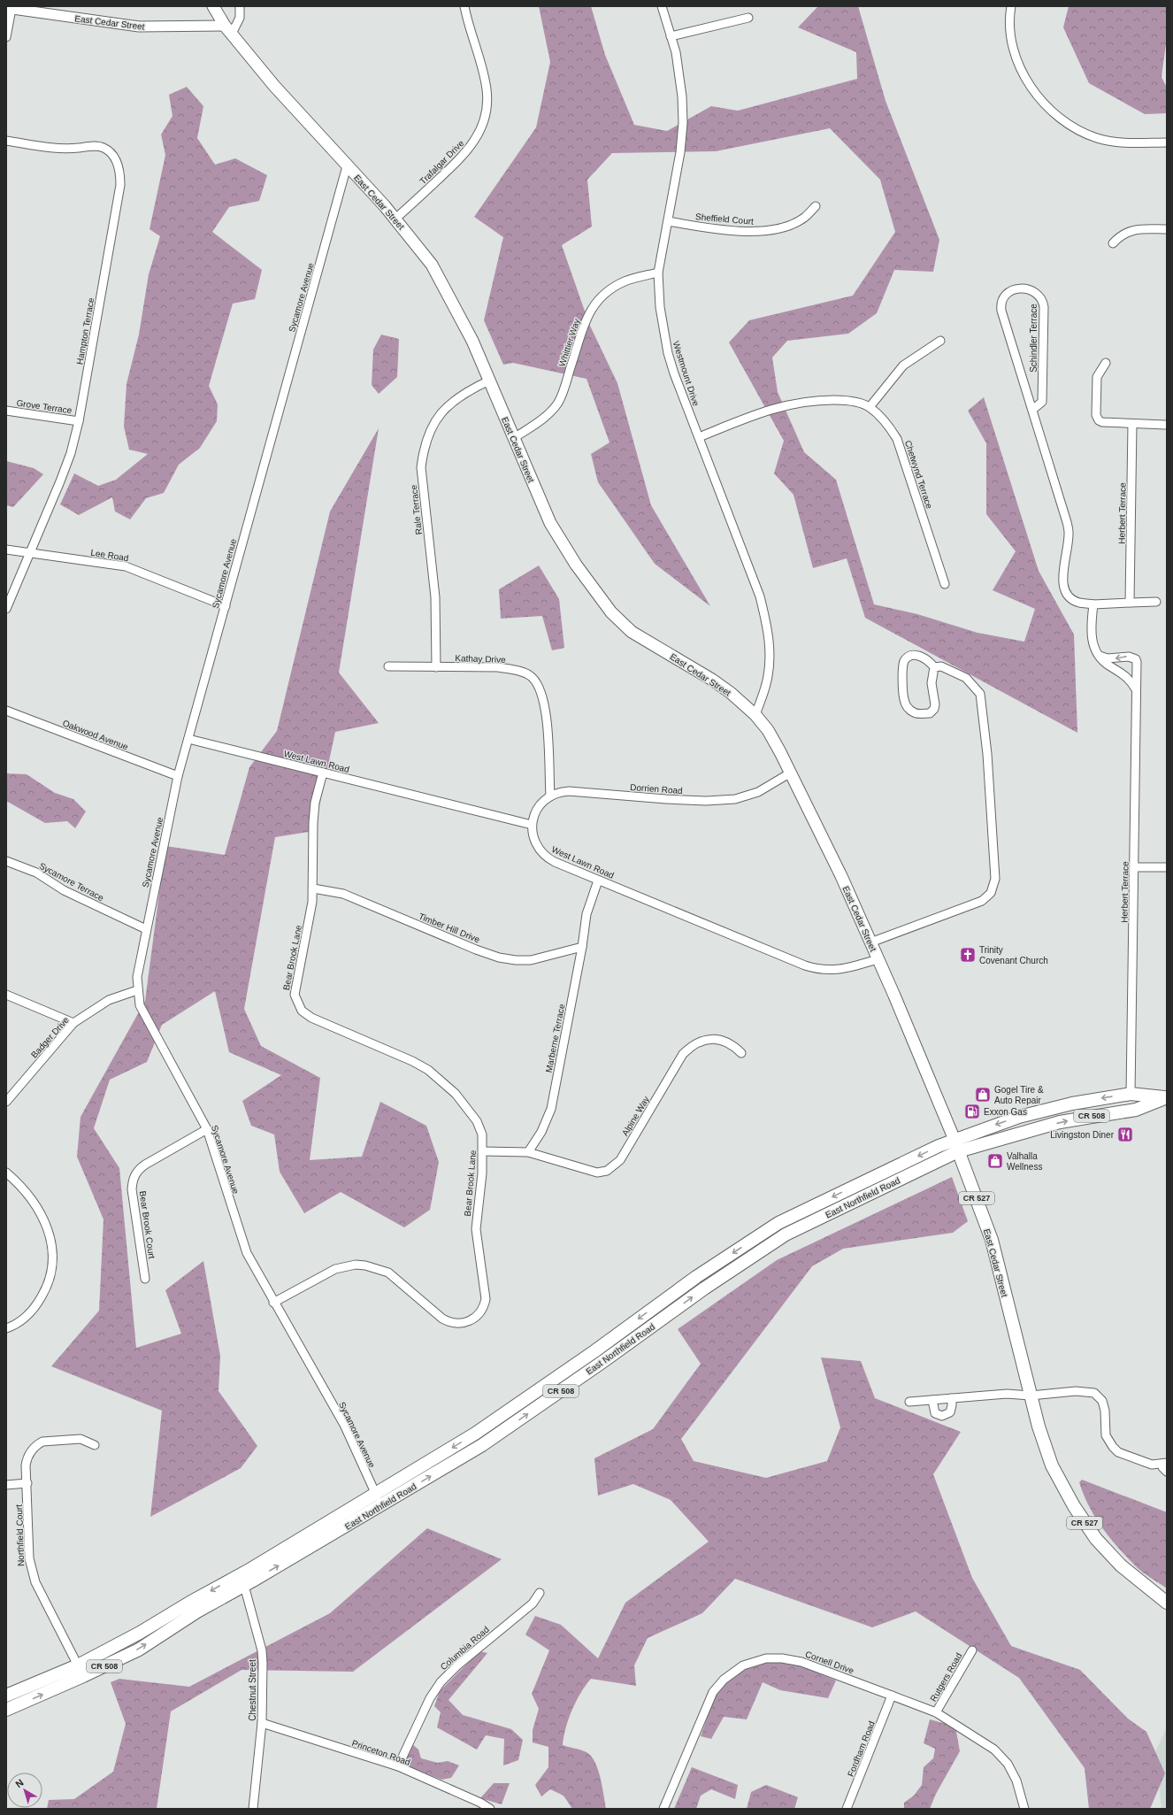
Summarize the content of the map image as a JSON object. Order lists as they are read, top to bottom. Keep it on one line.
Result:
{"streets":{"main road":["East Cedar Street","CR 508","East Northfield Road","CR 527"],"street":["Trafalgar Drive","Sheffield Court","Sycamore Avenue","Hampton Terrace","Schindler Terrace","Whittier Way","Westmount Drive","Grove Terrace","Chetwynd Terrace","Rale Terrace","Herbert Terrace","Lee Road","Kathay Drive","Oakwood Avenue","West Lawn Road","Dorrien Road","Sycamore Terrace","Timber Hill Drive","Bear Brook Lane","Badger Drive","Marberne Terrace","Alpine Way","Bear Brook Court","Northfield Court","Columbia Road","Cornell Drive","Rutgers Road","Chestnut Street","Fordham Road","Princeton Road"]},"crossings":[["East Cedar Street","Trafalgar Drive"],["East Cedar Street","Sycamore Avenue"],["East Cedar Street","Whittier Way"],["East Cedar Street","Westmount Drive"],["East Cedar Street","Rale Terrace"],["East Cedar Street","West Lawn Road"],["East Cedar Street","Dorrien Road"],["East Cedar Street","East Northfield Road"],["Sheffield Court","Westmount Drive"],["Sycamore Avenue","Lee Road"],["Sycamore Avenue","Oakwood Avenue"],["Sycamore Avenue","West Lawn Road"],["Sycamore Avenue","Sycamore Terrace"],["Sycamore Avenue","Bear Brook Lane"],["Sycamore Avenue","Badger Drive"],["Sycamore Avenue","East Northfield Road"],["Sycamore Avenue","Bear Brook Court"],["Hampton Terrace","Grove Terrace"],["Hampton Terrace","Lee Road"],["Whittier Way","Westmount Drive"],["Westmount Drive","Chetwynd Terrace"],["Rale Terrace","Kathay Drive"],["Herbert Terrace","East Northfield Road"],["Kathay Drive","Dorrien Road"],["West Lawn Road","Dorrien Road"],["West Lawn Road","Bear Brook Lane"],["West Lawn Road","Marberne Terrace"],["Timber Hill Drive","Bear Brook Lane"],["Timber Hill Drive","Marberne Terrace"],["Marberne Terrace","Alpine Way"],["East Northfield Road","Northfield Court"],["East Northfield Road","Chestnut Street"],["Columbia Road","Princeton Road"],["Cornell Drive","Rutgers Road"],["Cornell Drive","Fordham Road"],["Chestnut Street","Princeton Road"]],"places":{"church":["Trinity Covenant Church"],"shop":["Gogel Tire & Auto Repair","Valhalla Wellness"],"fuel station":["Exxon Gas"],"restaurant":["Livingston Diner"]},"north":"top left"}
